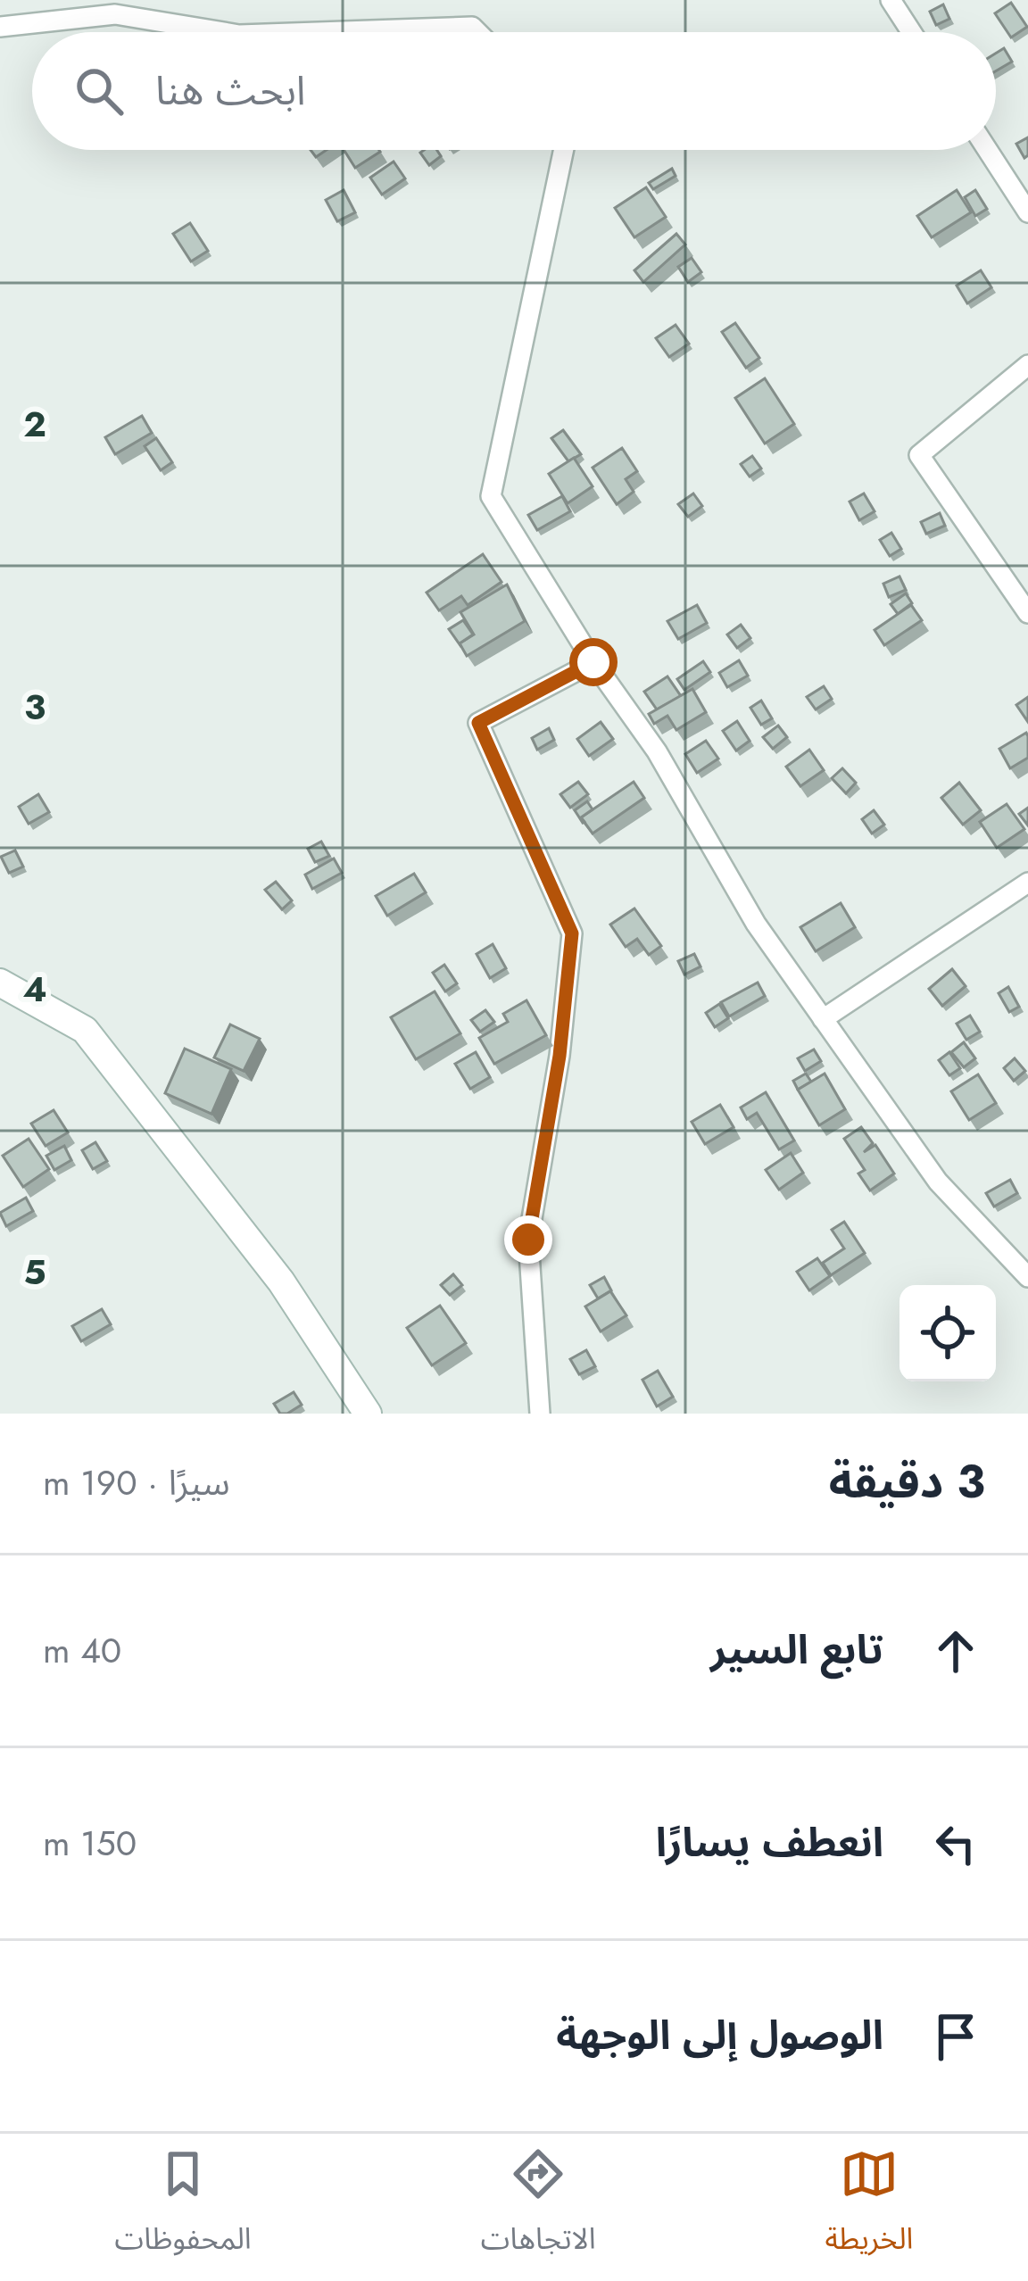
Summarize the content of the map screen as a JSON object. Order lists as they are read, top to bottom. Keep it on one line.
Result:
{"page":{"search":"ابحث هنا","heading":["3 دقيقة","سيرًا · 190 m"],"list":[["تابع السير","40 m"],["انعطف يسارًا","150 m"],"الوصول إلى الوجهة"],"nav":["الخريطة","الاتجاهات","المحفوظات"]},"grid":{"rows":["2","3","4","5"]}}
